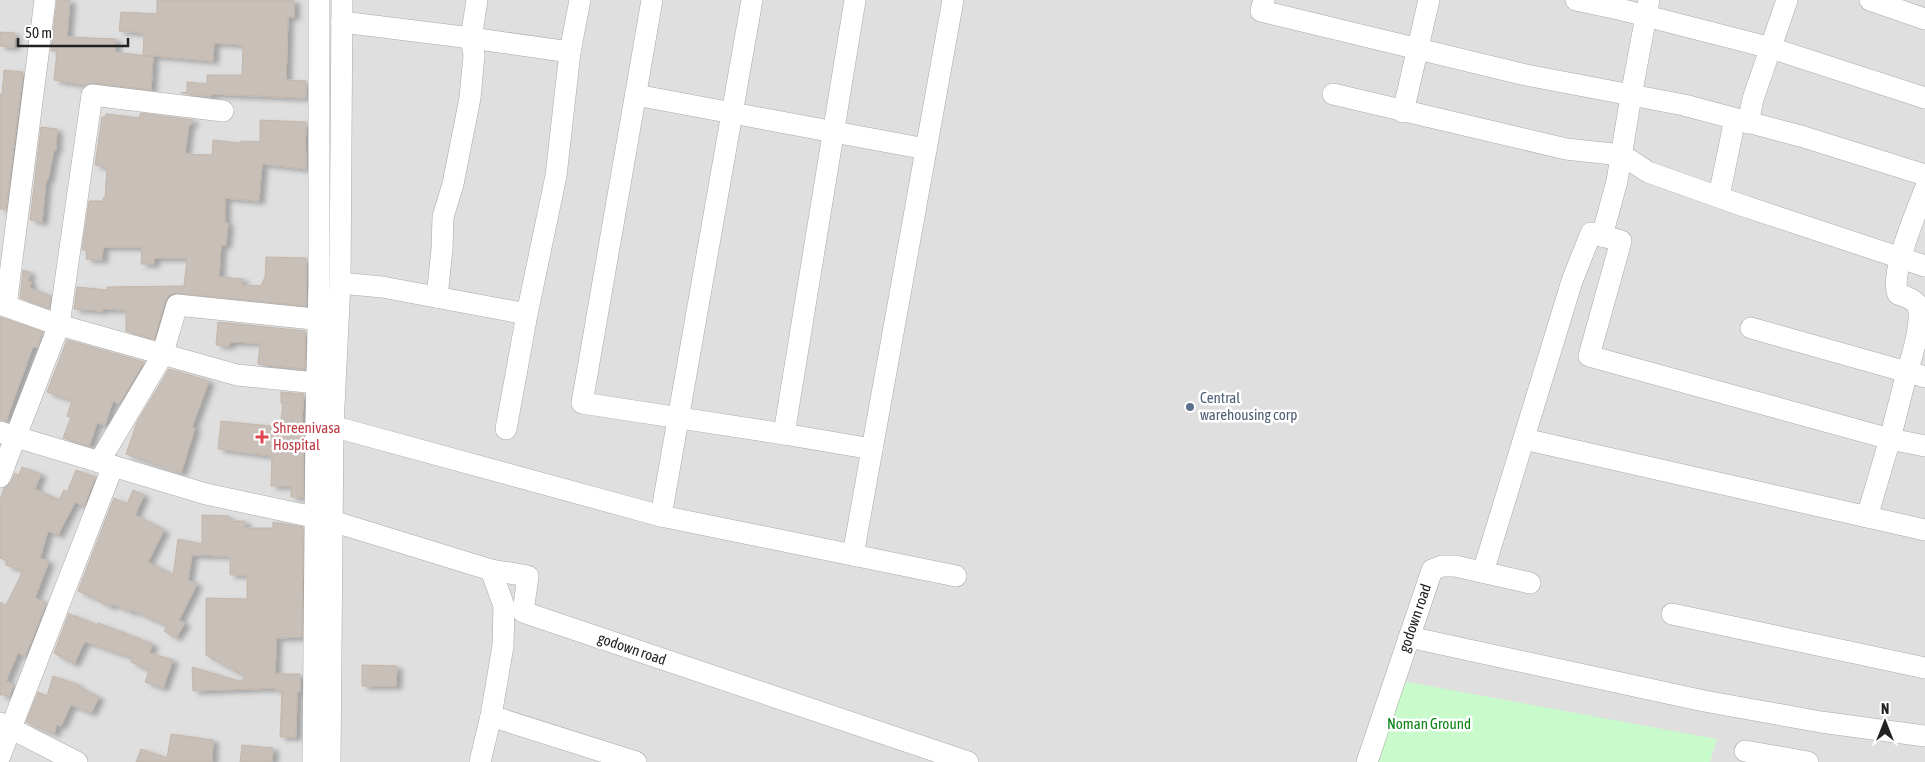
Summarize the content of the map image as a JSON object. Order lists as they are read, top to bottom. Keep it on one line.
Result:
{"streets":{"street":["godown road"]},"parks":["Noman Ground"],"places":{"other":["Central warehousing corp"],"health":["Shreenivasa Hospital"]},"scale_bar":"50 m","north":"top"}
